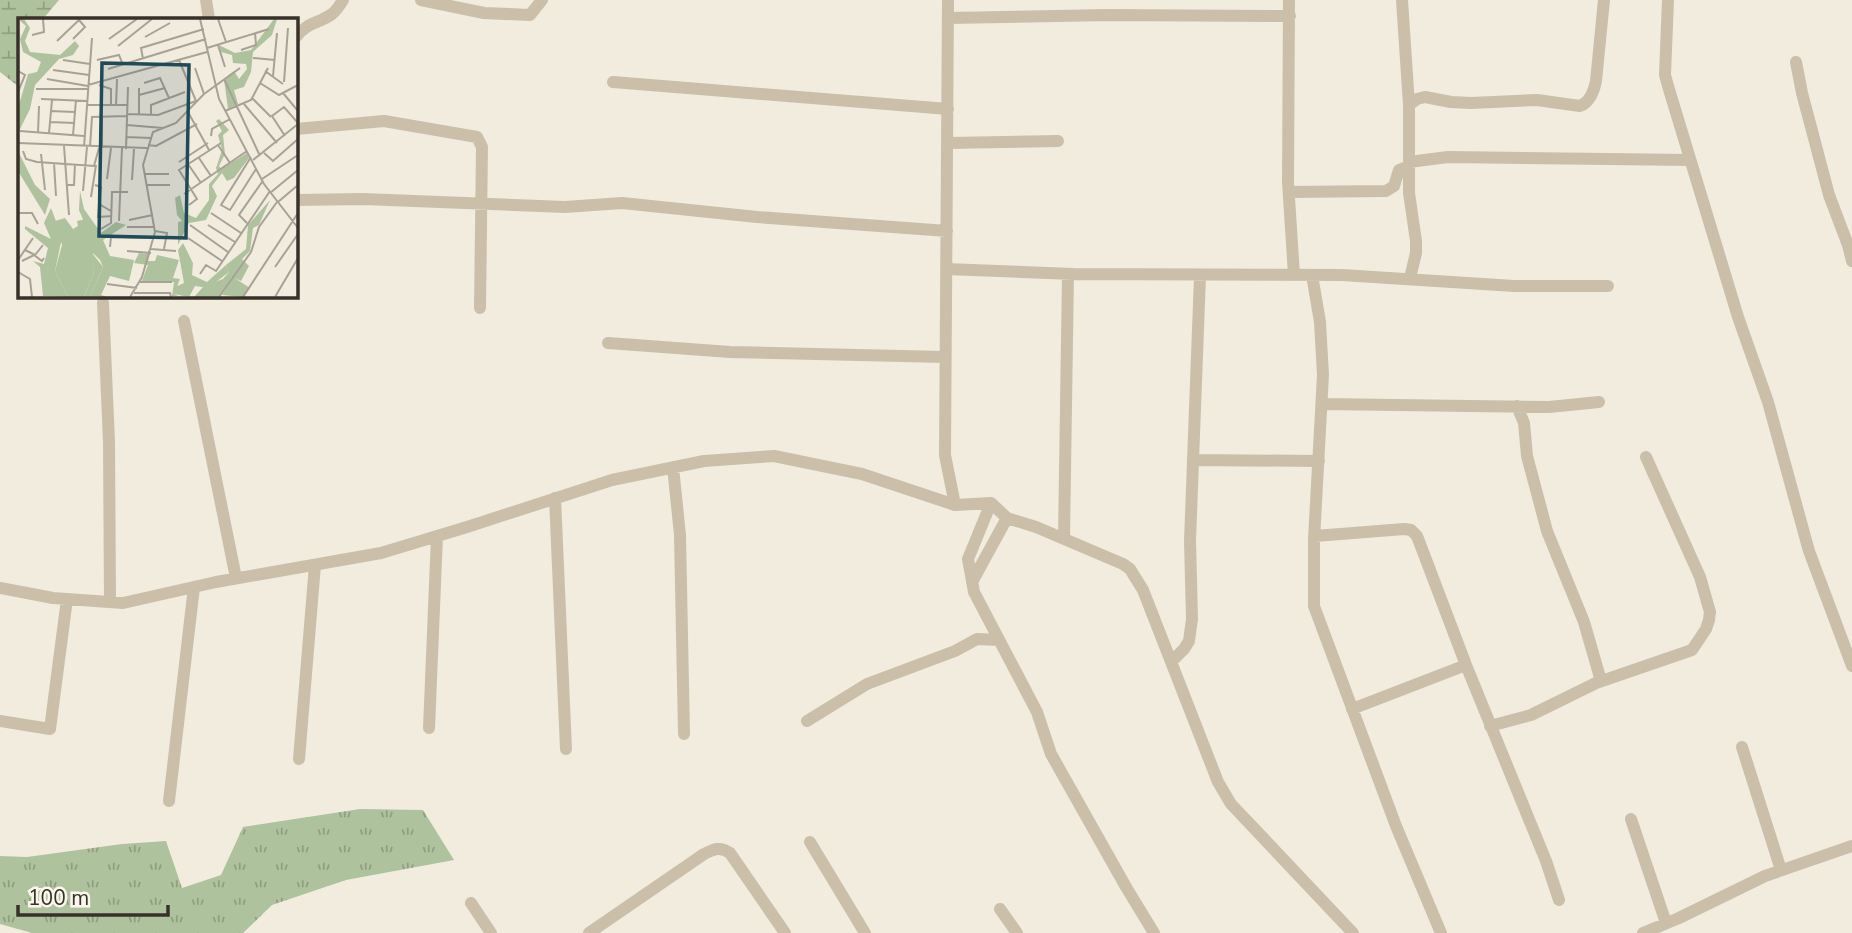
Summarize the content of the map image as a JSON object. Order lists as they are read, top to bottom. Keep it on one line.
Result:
{"scale_bar":"100 m"}
